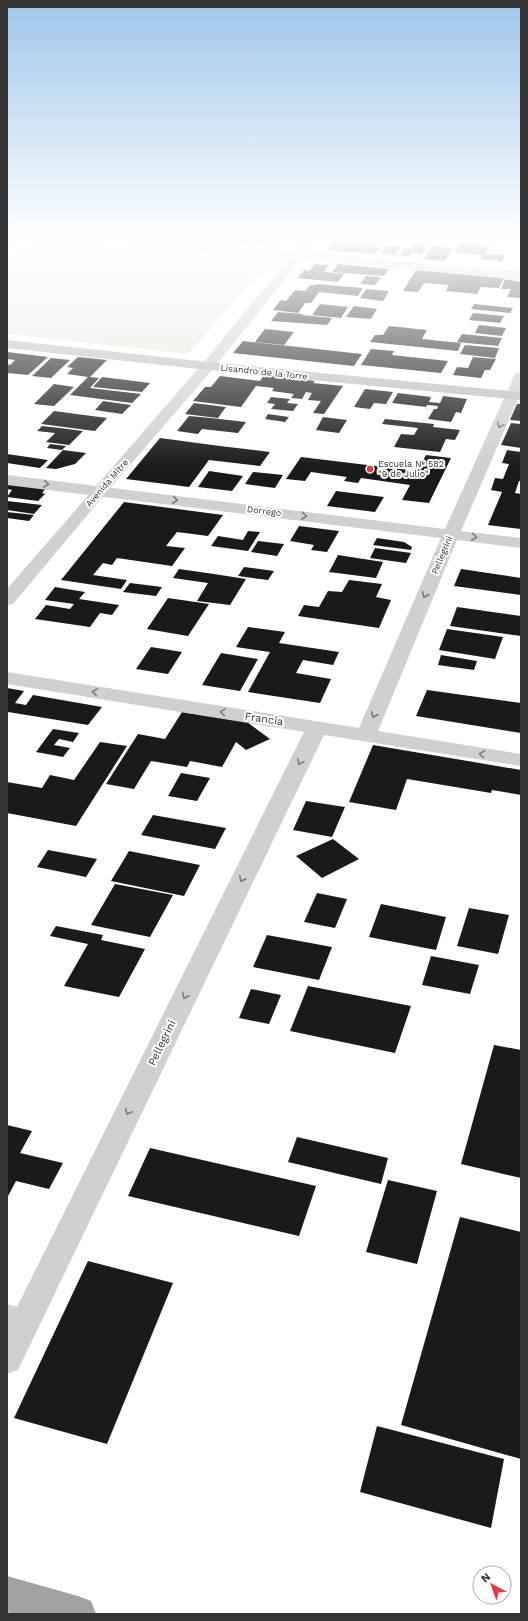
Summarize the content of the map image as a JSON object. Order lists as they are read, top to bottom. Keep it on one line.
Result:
{"streets":{"main road":["Lisandro de la Torre"],"street":["Avenida Mitre","Dorrego","Pellegrini","Francia"]},"crossings":[["Lisandro de la Torre","Avenida Mitre"],["Lisandro de la Torre","Pellegrini"],["Avenida Mitre","Dorrego"],["Dorrego","Pellegrini"],["Pellegrini","Francia"]],"one_way":["Dorrego","Pellegrini","Francia"],"places":["Escuela Nº 582 \"9 de Julio\""],"north":"top left"}
